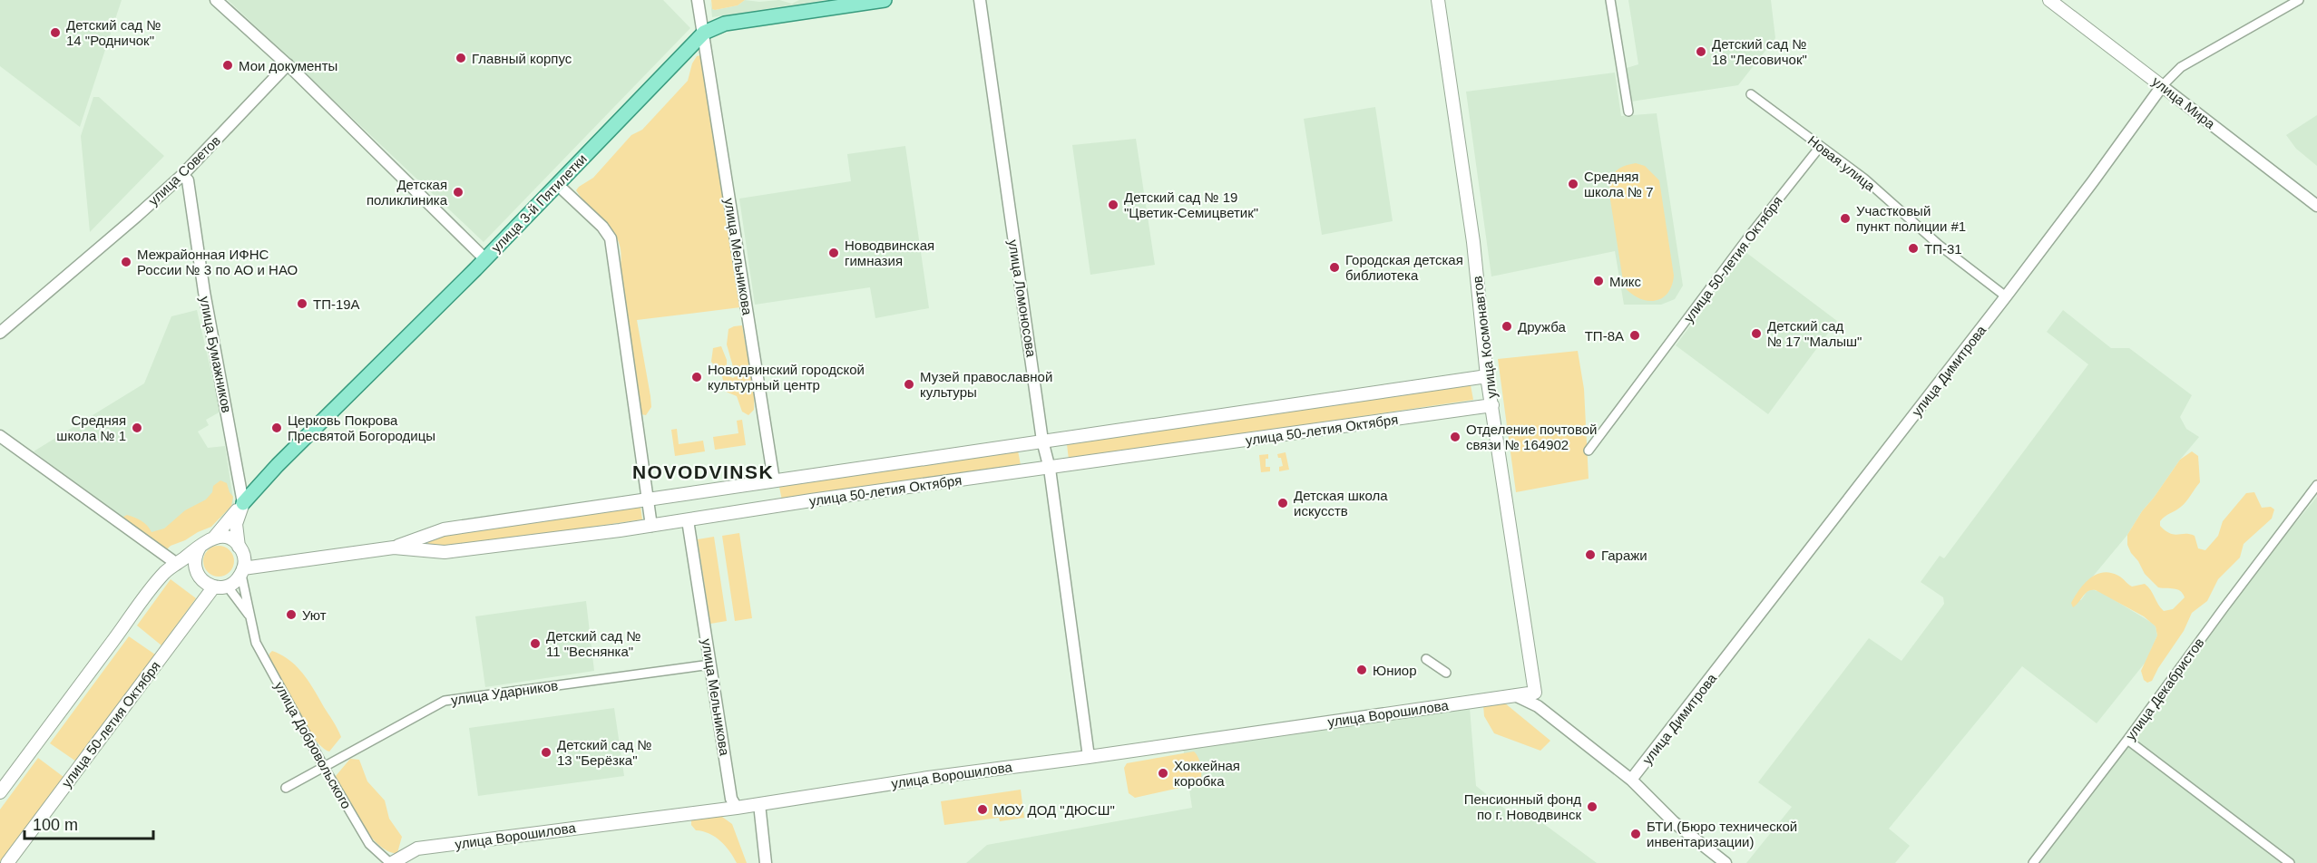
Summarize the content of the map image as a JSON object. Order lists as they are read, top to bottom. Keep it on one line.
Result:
{"streets":{"main road":["улица Мира","улица 3-й Пятилетки","улица 50-летия Октября","улица Космонавтов","улица Ворошилова"],"street":["Новая улица","улица Советов","улица Мельникова","улица Ломоносова","улица Бумажников","улица Димитрова","улица Декабристов","улица Ударников","улица Добровольского"]},"crossings":[["улица Мира","улица Димитрова"],["Новая улица","улица 50-летия Октября"],["Новая улица","улица Димитрова"],["улица Советов","улица Бумажников"],["улица 3-й Пятилетки","улица Мельникова"],["улица 3-й Пятилетки","улица Бумажников"],["улица Мельникова","улица 50-летия Октября"],["улица Мельникова","улица Ударников"],["улица Мельникова","улица Ворошилова"],["улица 50-летия Октября","улица Ломоносова"],["улица 50-летия Октября","улица Космонавтов"],["улица 50-летия Октября","улица Добровольского"],["улица Ломоносова","улица Ворошилова"],["улица Космонавтов","улица Ворошилова"],["улица Ударников","улица Добровольского"],["улица Ворошилова","улица Добровольского"]],"districts":["NOVODVINSK"],"places":["Детский сад № 14 \"Родничок\"","Детский сад № 18 \"Лесовичок\"","Главный корпус","Мои документы","Средняя школа № 7","Детская поликлиника","Детский сад № 19 \"Цветик-Семицветик\"","Участковый пункт полиции #1","ТП-31","Новодвинская гимназия","Межрайонная ИФНС России № 3 по АО и НАО","Городская детская библиотека","Микс","ТП-19А","Дружба","Детский сад № 17 \"Малыш\"","ТП-8А","Новодвинский городской культурный центр","Музей православной культуры","Средняя школа № 1","Церковь Покрова Пресвятой Богородицы","Отделение почтовой связи № 164902","Детская школа искусств","Гаражи","Уют","Детский сад № 11 \"Веснянка\"","Юниор","Детский сад № 13 \"Берёзка\"","Хоккейная коробка","Пенсионный фонд по г. Новодвинск","МОУ ДОД \"ДЮСШ\"","БТИ (Бюро технической инвентаризации)"],"scale_bar":"100 m"}
